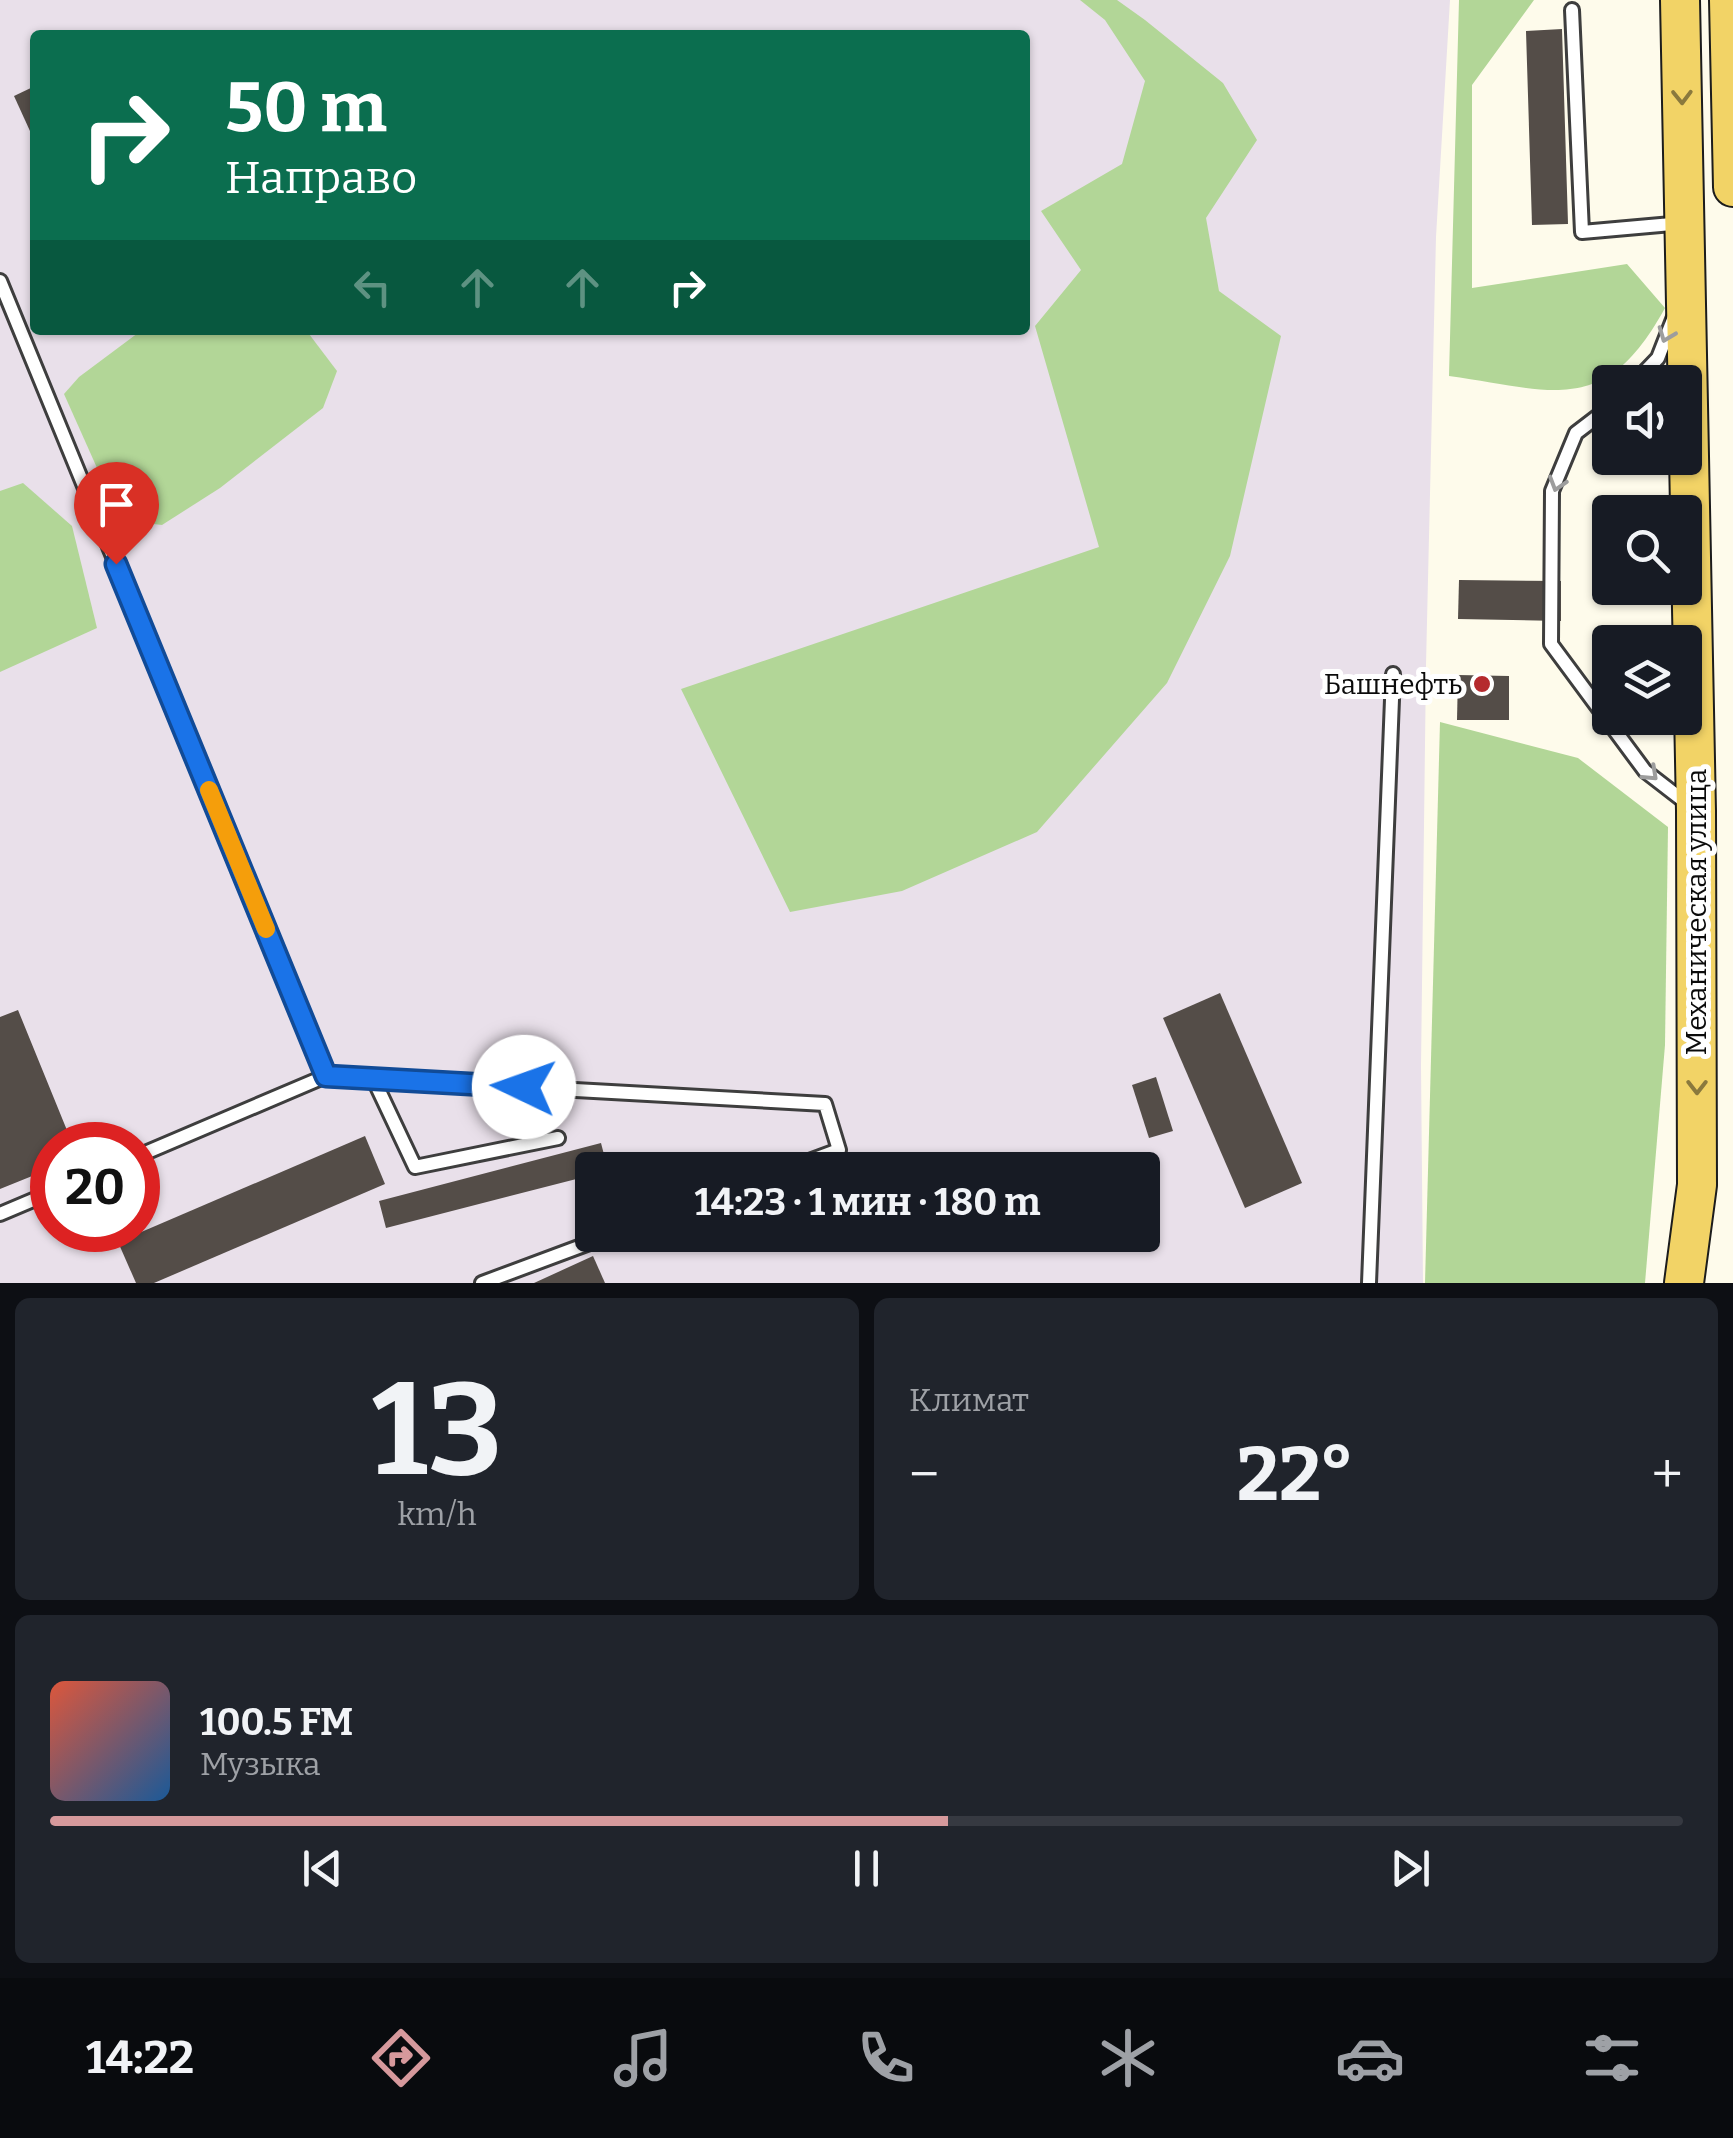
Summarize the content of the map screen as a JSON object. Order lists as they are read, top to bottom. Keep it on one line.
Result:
{"streets":{"main road":["Механическая улица"]},"one_way":["Механическая улица"],"places":["Башнефть"],"page":{"turn":["50 m","Направо"],"limit":"20","trip":"14:23 · 1 мин · 180 m","tile":[["13","km/h"],"Климат"],"heat":["−","22°","+"],"song":["100.5 FM","Музыка"],"tabs":"14:22"}}
